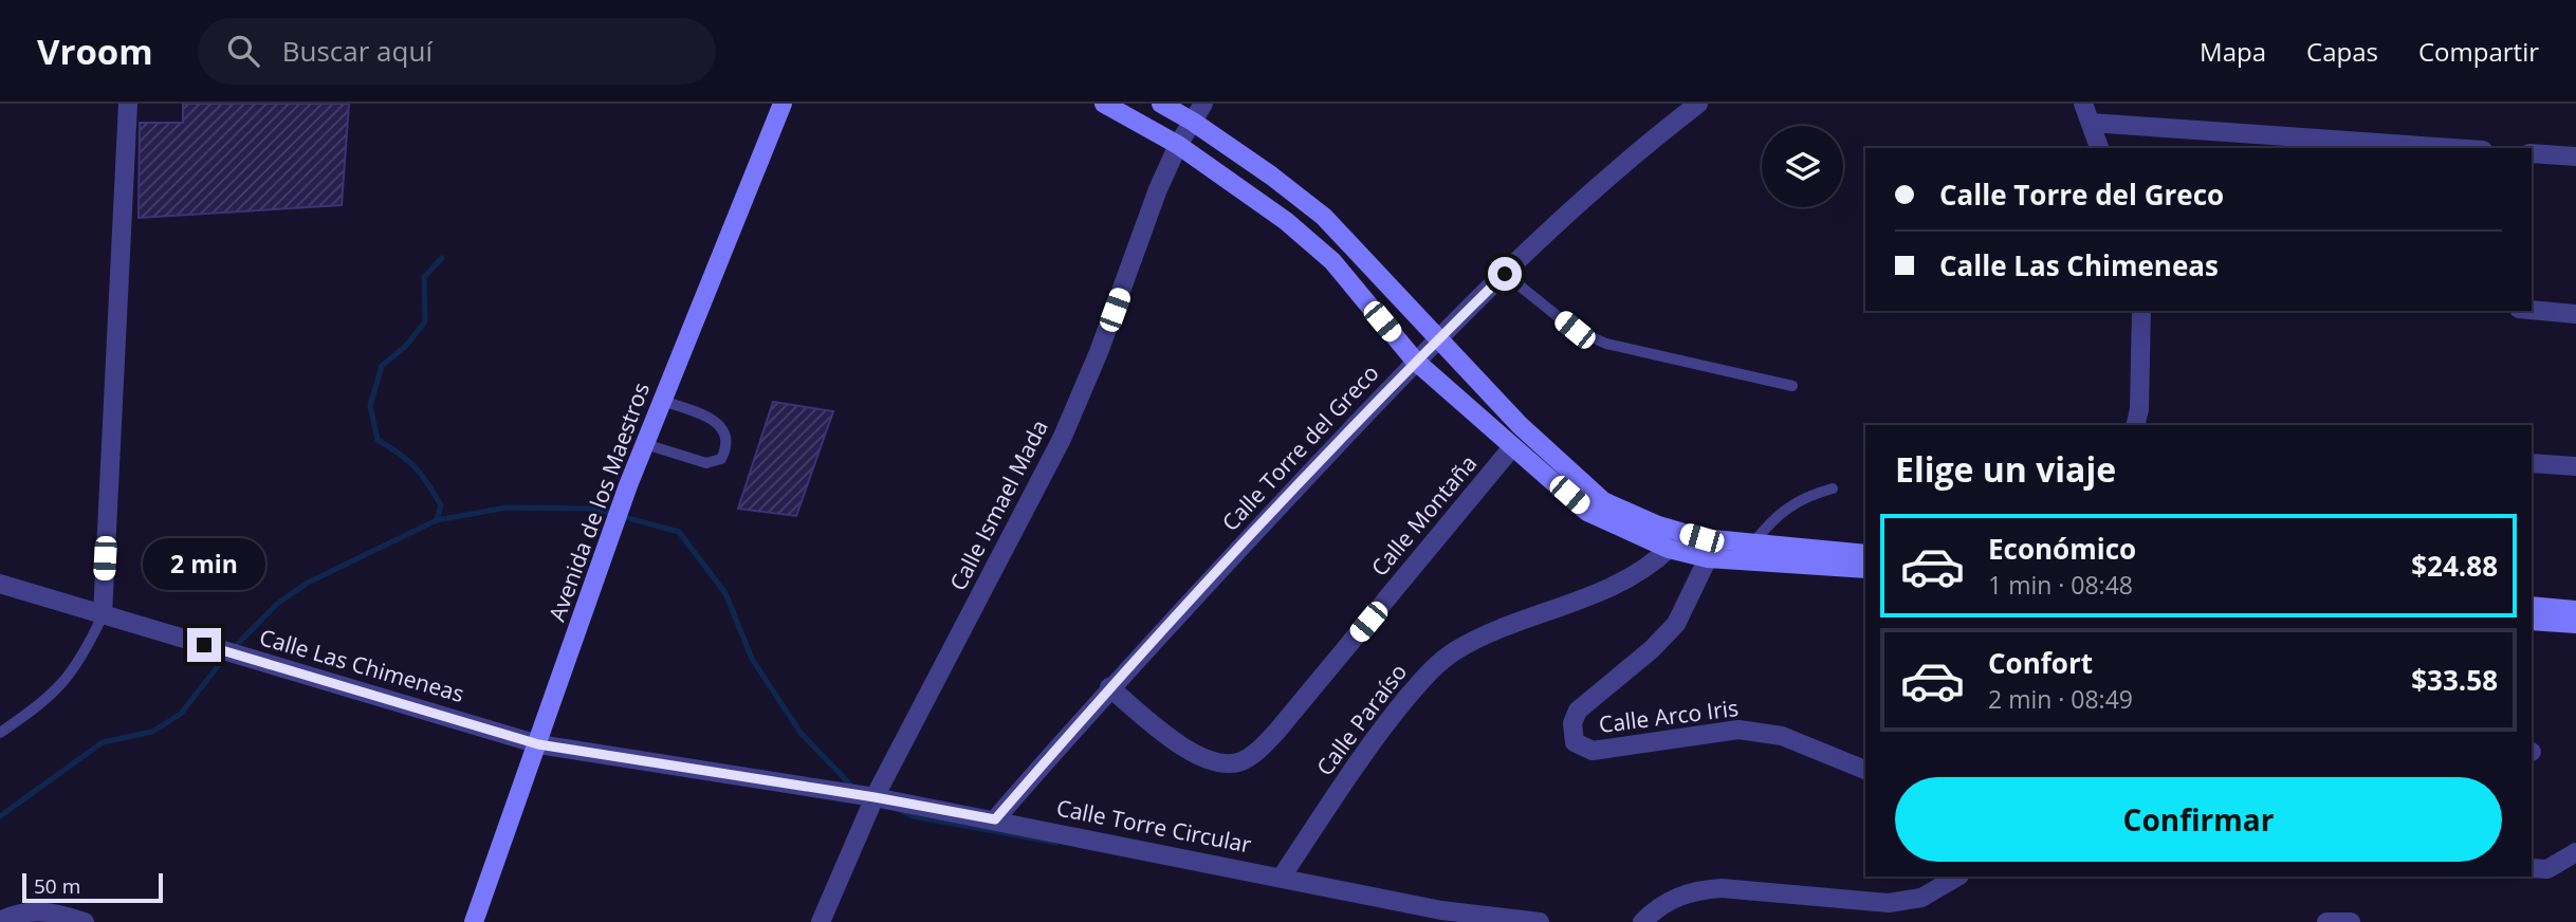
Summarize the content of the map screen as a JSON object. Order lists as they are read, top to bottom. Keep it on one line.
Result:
{"streets":{"street":["Calle Torre del Greco","Avenida de los Maestros","Calle Ismael Mada","Calle Montaña","Calle Las Chimeneas","Calle Arco Iris","Calle Paraíso","Calle Torre Circular"]},"crossings":[["Calle Torre del Greco","Calle Montaña"],["Calle Torre del Greco","Calle Torre Circular"],["Avenida de los Maestros","Calle Las Chimeneas"],["Avenida de los Maestros","Calle Torre Circular"],["Calle Ismael Mada","Calle Torre Circular"],["Calle Las Chimeneas","Calle Torre Circular"],["Calle Paraíso","Calle Torre Circular"]],"scale_bar":"50 m","page":{"header":"Vroom","search":"Buscar aquí","nav":["Mapa","Capas","Compartir"],"banner":["Calle Torre del Greco","Calle Las Chimeneas"],"heading":"Elige un viaje","list":[{"name":"Económico","note":"1 min · 08:48","value":"$24.88"},{"name":"Confort","note":"2 min · 08:49","value":"$33.58"}],"bubble":"2 min","buttons":"Confirmar","scale":"50 m"}}
